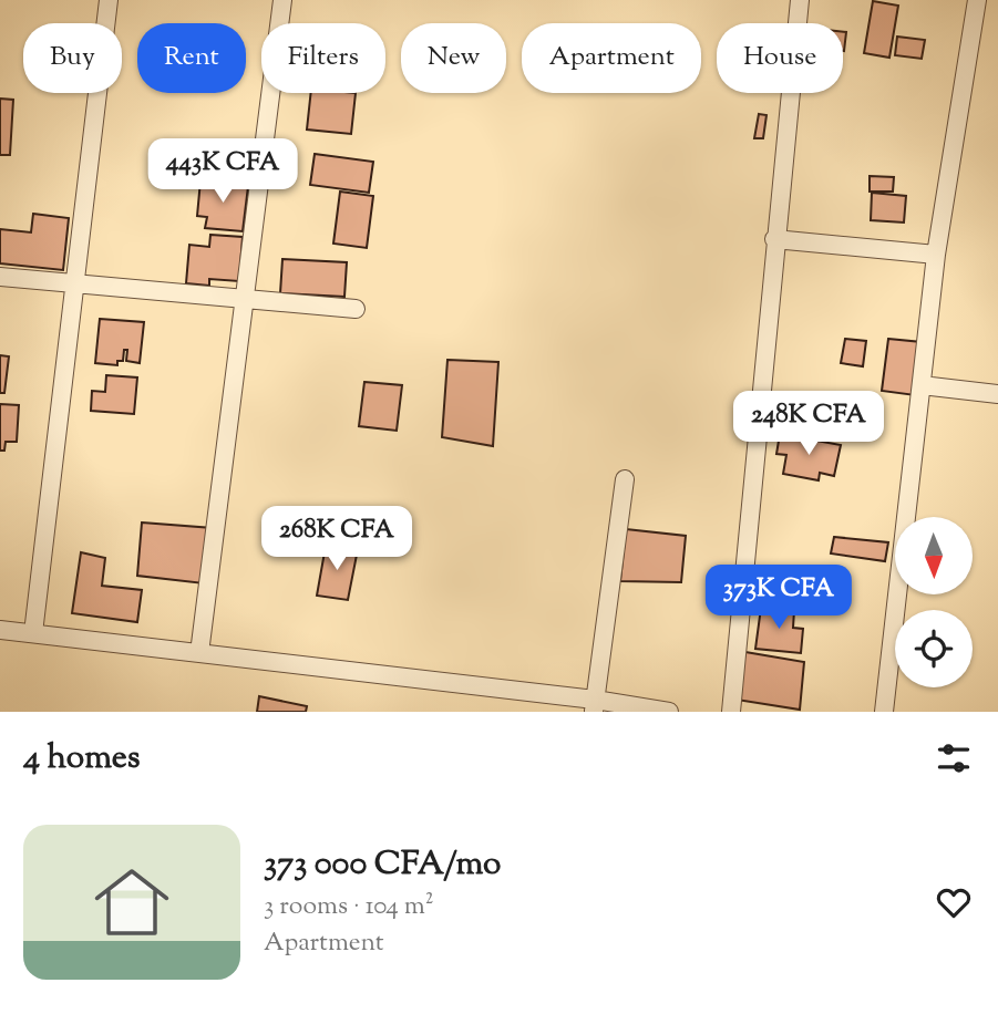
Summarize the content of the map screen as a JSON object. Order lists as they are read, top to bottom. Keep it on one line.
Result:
{"north":"bottom","page":{"chip":["Buy","Rent","Filters","New","Apartment","House"],"price":["443K CFA","248K CFA","268K CFA","373K CFA"],"heading":"4 homes","list":[{"name":"373 000 CFA/mo","note":"3 rooms · 104 m² · Apartment"}]}}
